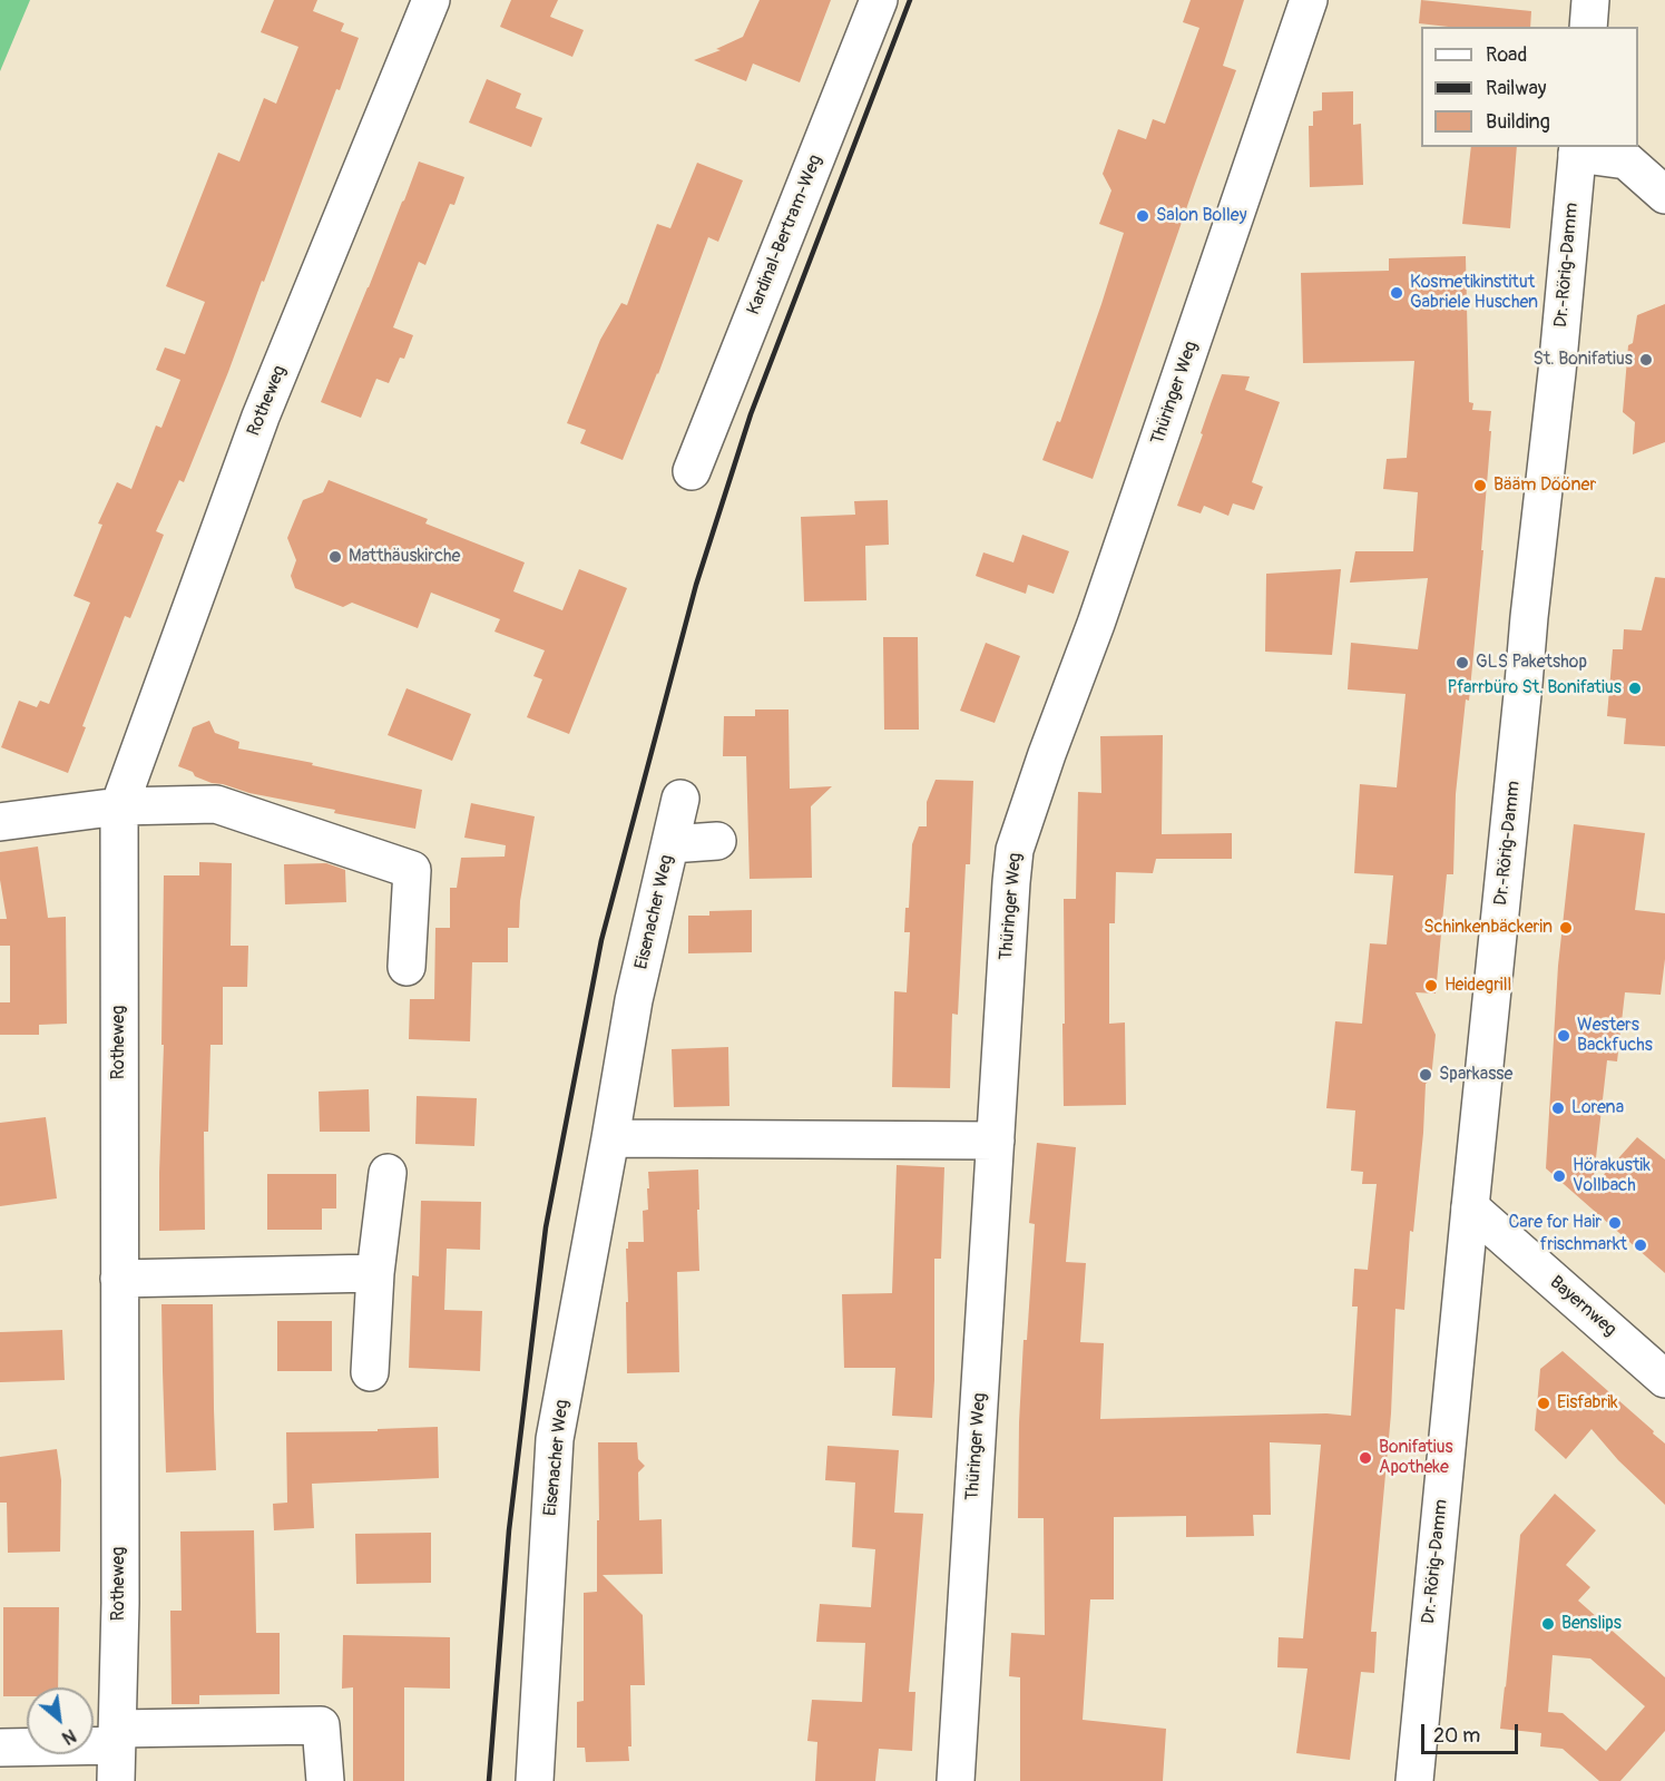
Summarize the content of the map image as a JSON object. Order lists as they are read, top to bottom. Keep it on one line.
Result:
{"streets":{"street":["Kardinal-Bertram-Weg","Dr.-Rörig-Damm","Thüringer Weg","Rotheweg","Eisenacher Weg","Bayernweg"]},"crossings":[["Dr.-Rörig-Damm","Bayernweg"]],"places":["Salon Bolley","Kosmetikinstitut Gabriele Huschen","St. Bonifatius","Bääm Dööner","Matthäuskirche","GLS Paketshop","Pfarrbüro St. Bonifatius","Schinkenbäckerin","Heidegrill","Westers Backfuchs","Sparkasse","Lorena","Hörakustik Vollbach","Care for Hair","frischmarkt","Eisfabrik","Bonifatius Apotheke","Benslips"],"legend":["Road","Railway","Building"],"scale_bar":"20 m","north":"bottom right"}
